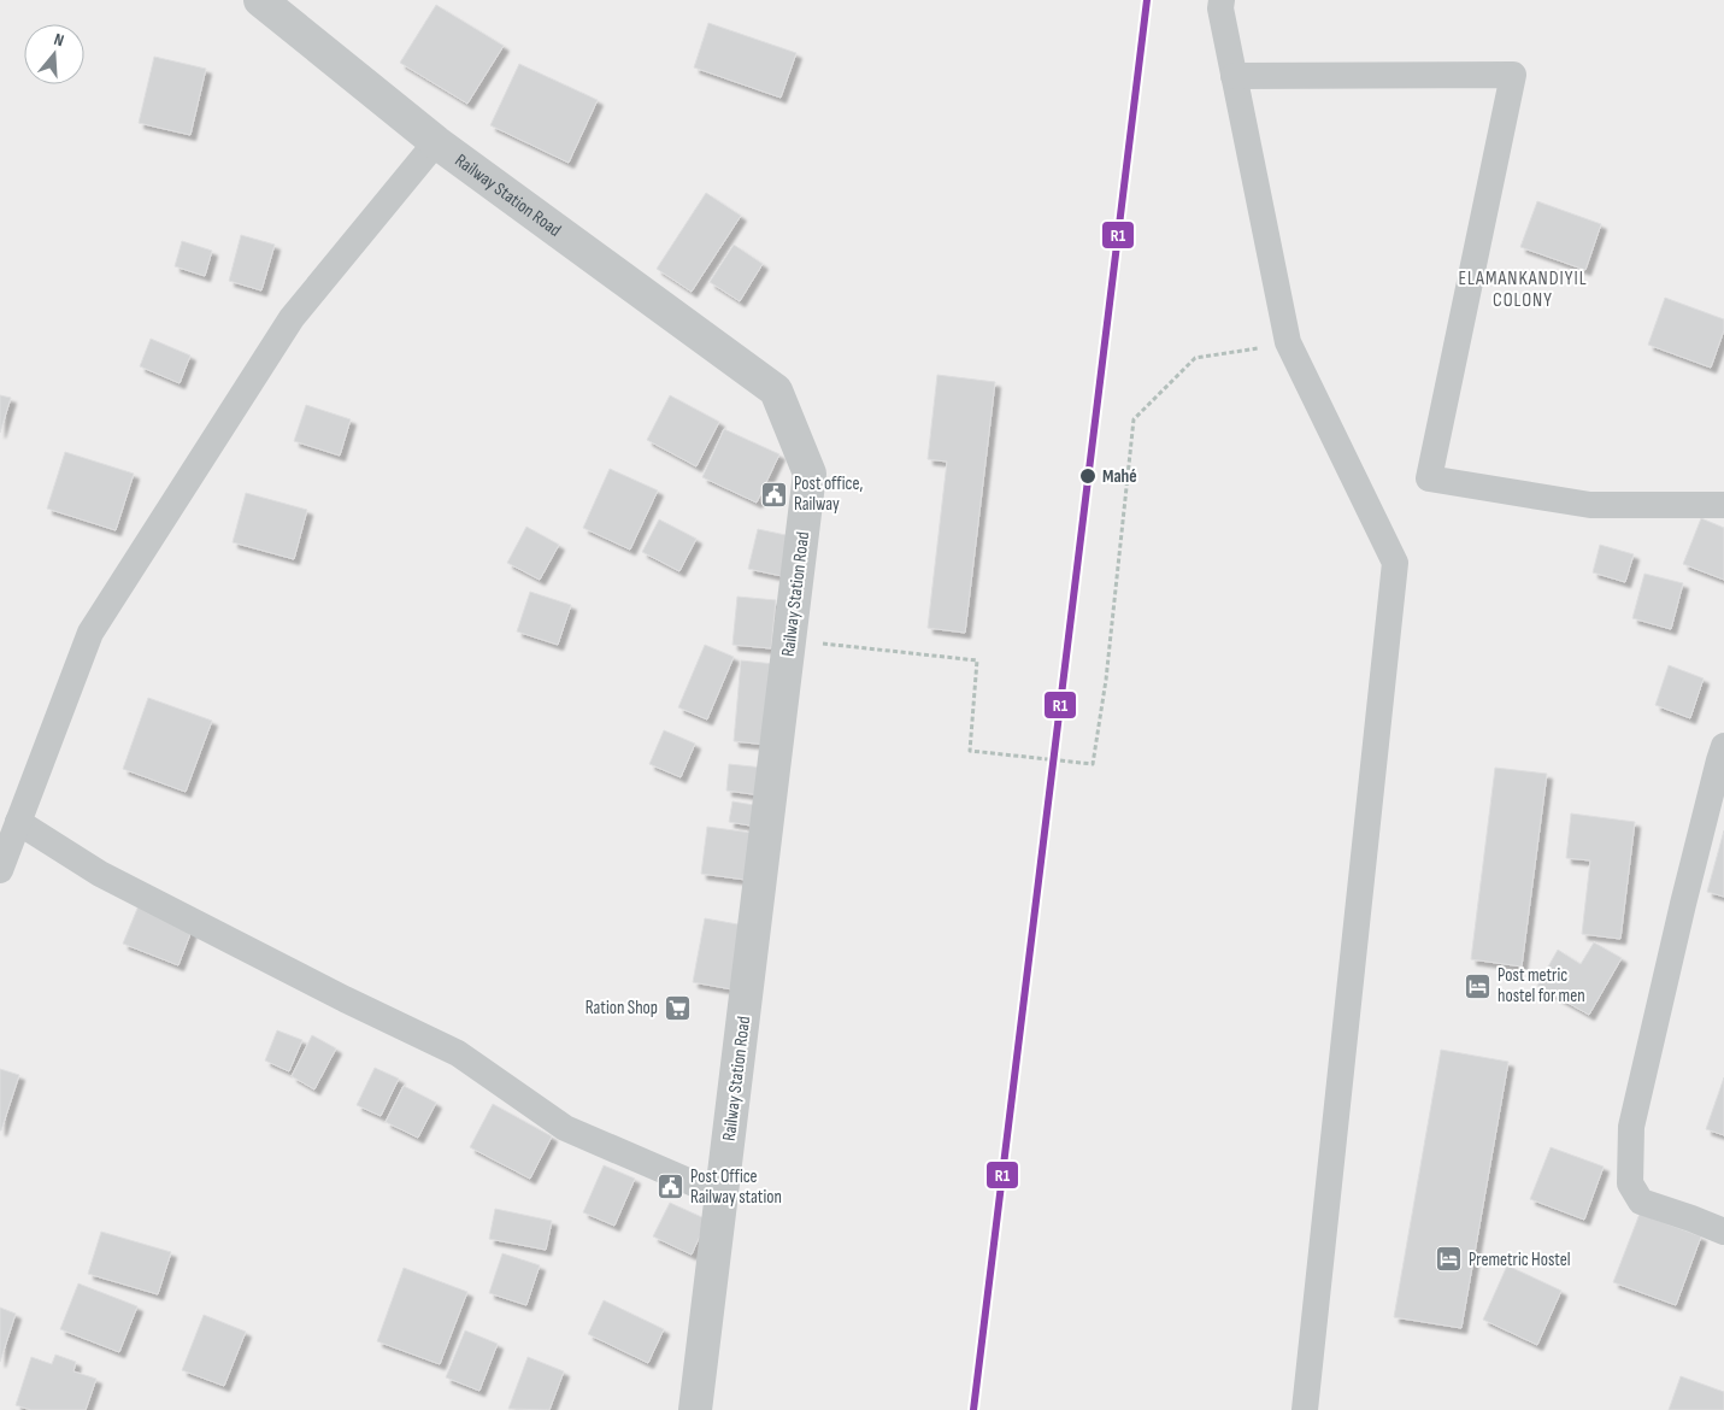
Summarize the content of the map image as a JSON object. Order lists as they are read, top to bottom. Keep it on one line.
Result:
{"streets":{"street":["Railway Station Road"]},"districts":["ELAMANKANDIYIL COLONY"],"places":{"other":["Mahé"],"public building":["Post office, Railway","Post Office Railway station"],"hotel":["Post metric hostel for men","Premetric Hostel"],"supermarket":["Ration Shop"]},"lines":["transit line R1"],"north":"top"}
